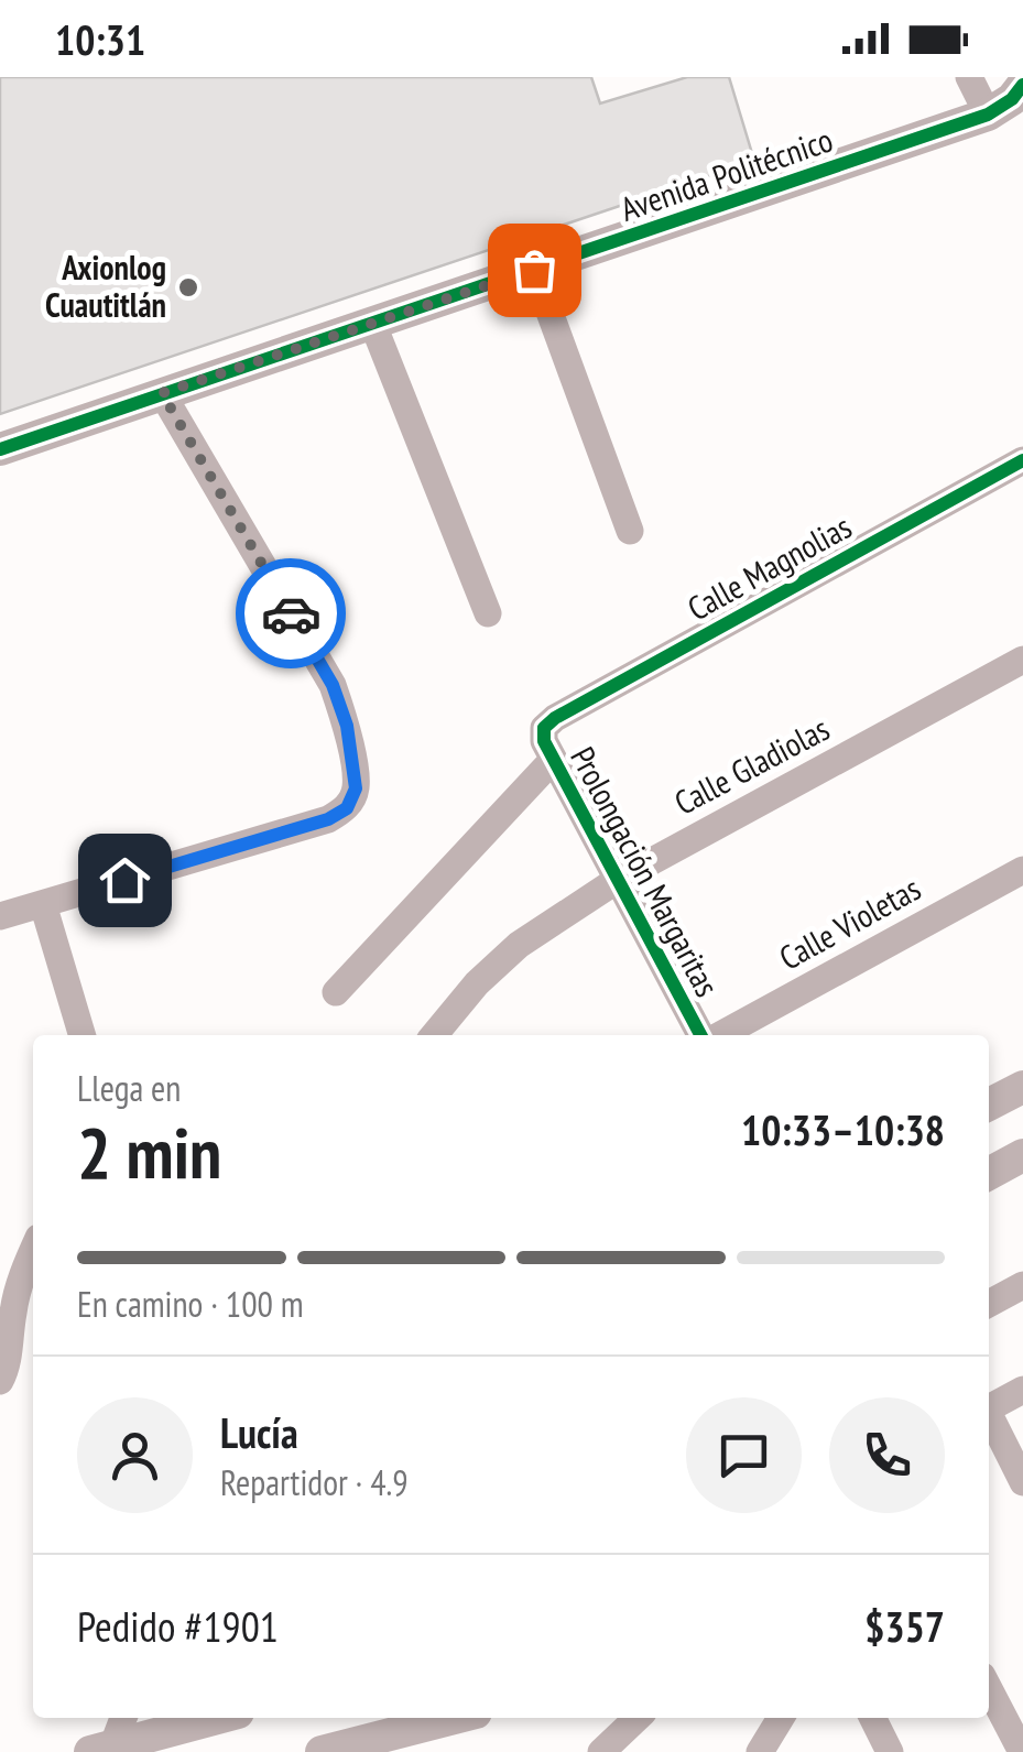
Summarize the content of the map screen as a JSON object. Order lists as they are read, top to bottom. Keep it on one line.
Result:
{"streets":{"street":["Avenida Politécnico","Calle Magnolias","Calle Gladiolas","Prolongación Margaritas","Calle Violetas"]},"crossings":[["Calle Magnolias","Prolongación Margaritas"],["Calle Gladiolas","Prolongación Margaritas"]],"places":["Axionlog Cuautitlán"],"page":{"status":"10:31","heading":["2 min","Llega en","10:33–10:38"],"panel":["Lucía","Repartidor · 4.9","Pedido #1901","$357"],"bar":"En camino · 100 m"}}
